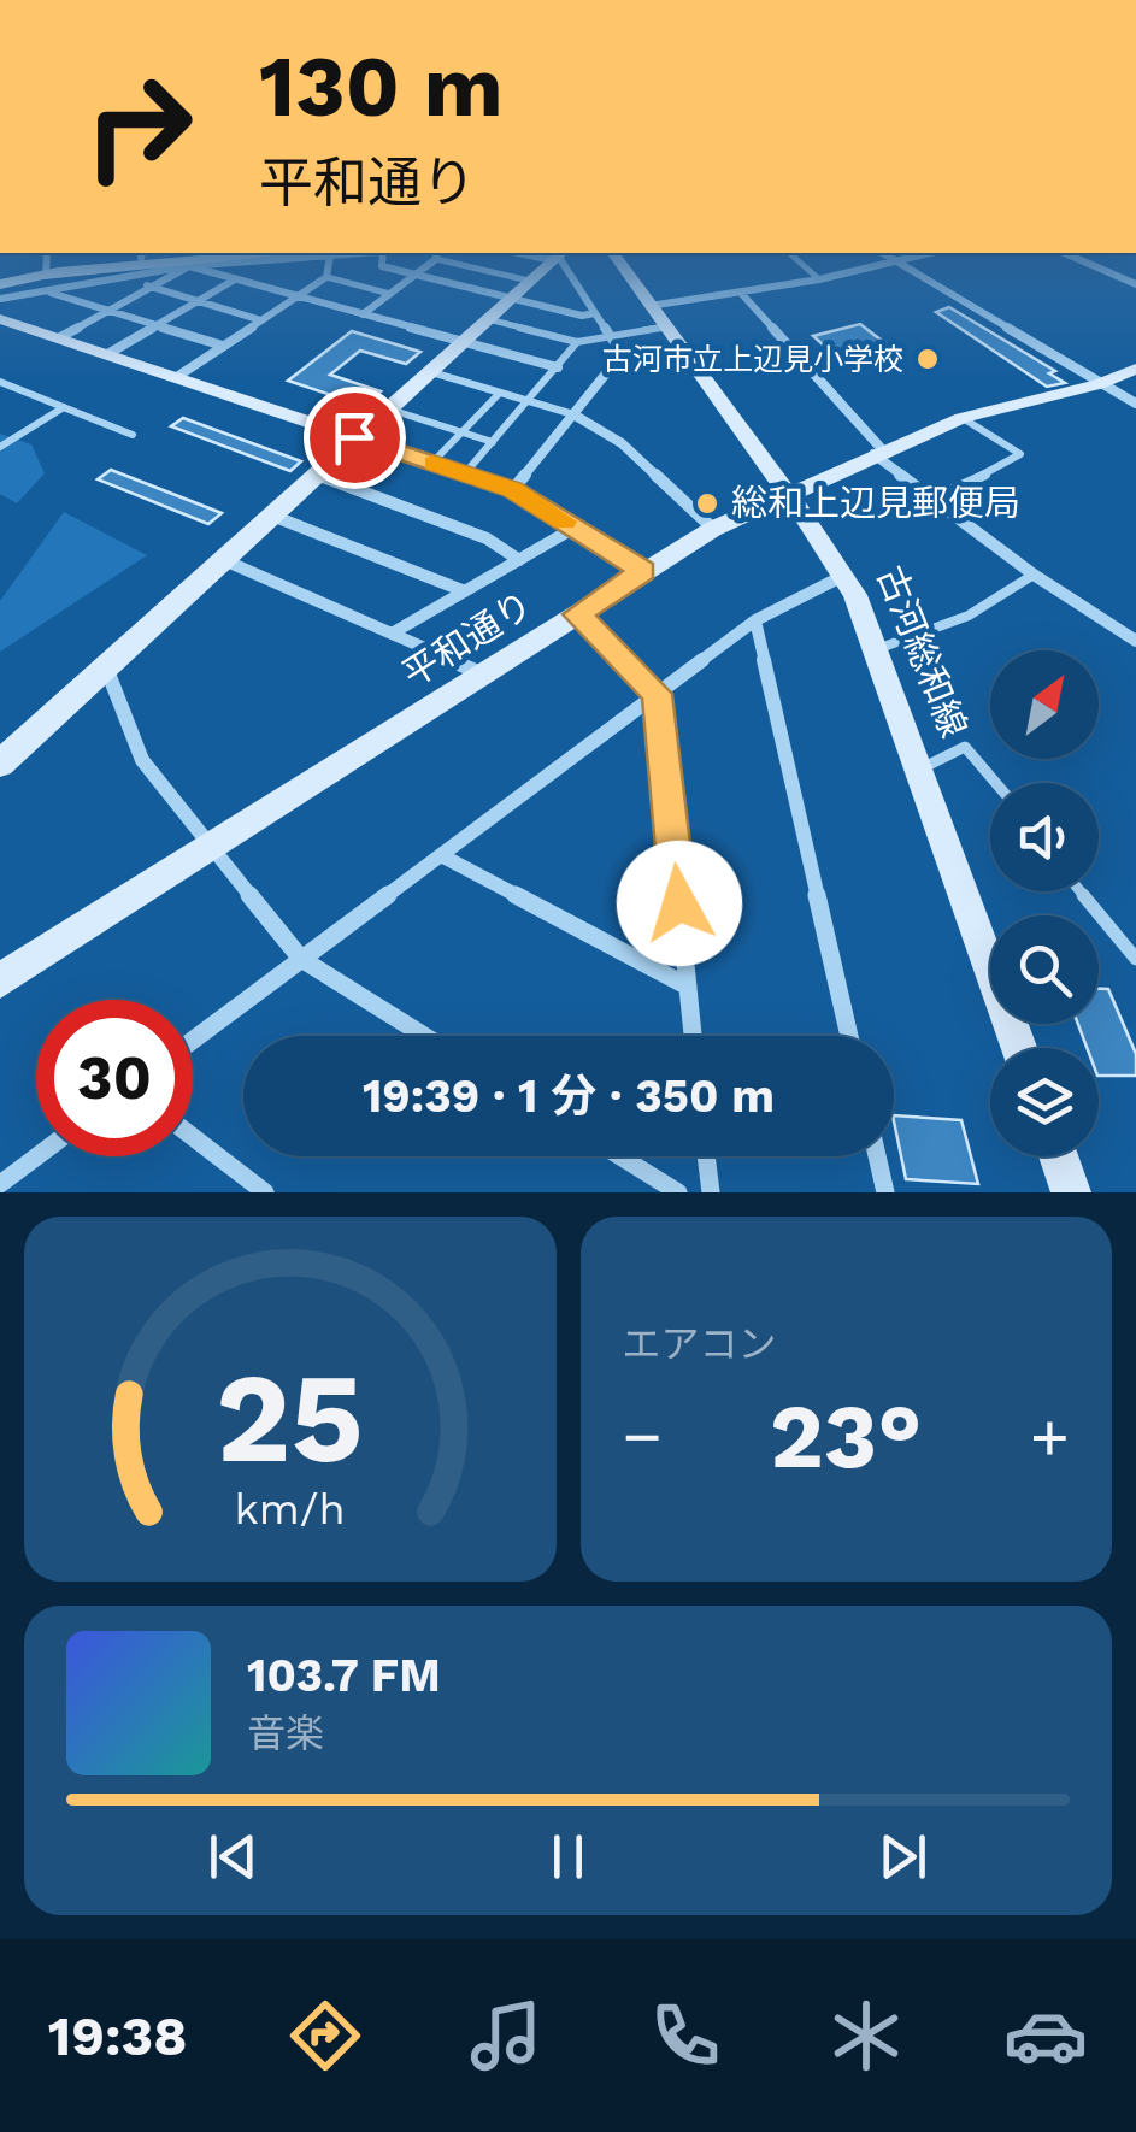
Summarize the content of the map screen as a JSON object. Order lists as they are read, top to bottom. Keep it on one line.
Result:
{"streets":{"street":["平和通り","古河総和線"]},"crossings":[["平和通り","古河総和線"]],"places":["古河市立上辺見小学校","総和上辺見郵便局"],"north":"top right","page":{"turn":["130 m","平和通り"],"limit":"30","trip":"19:39 · 1 分 · 350 m","tile":"エアコン","heat":["−","23°","+"],"song":["103.7 FM","音楽"],"tabs":"19:38","gauge":["25","km/h"]}}
